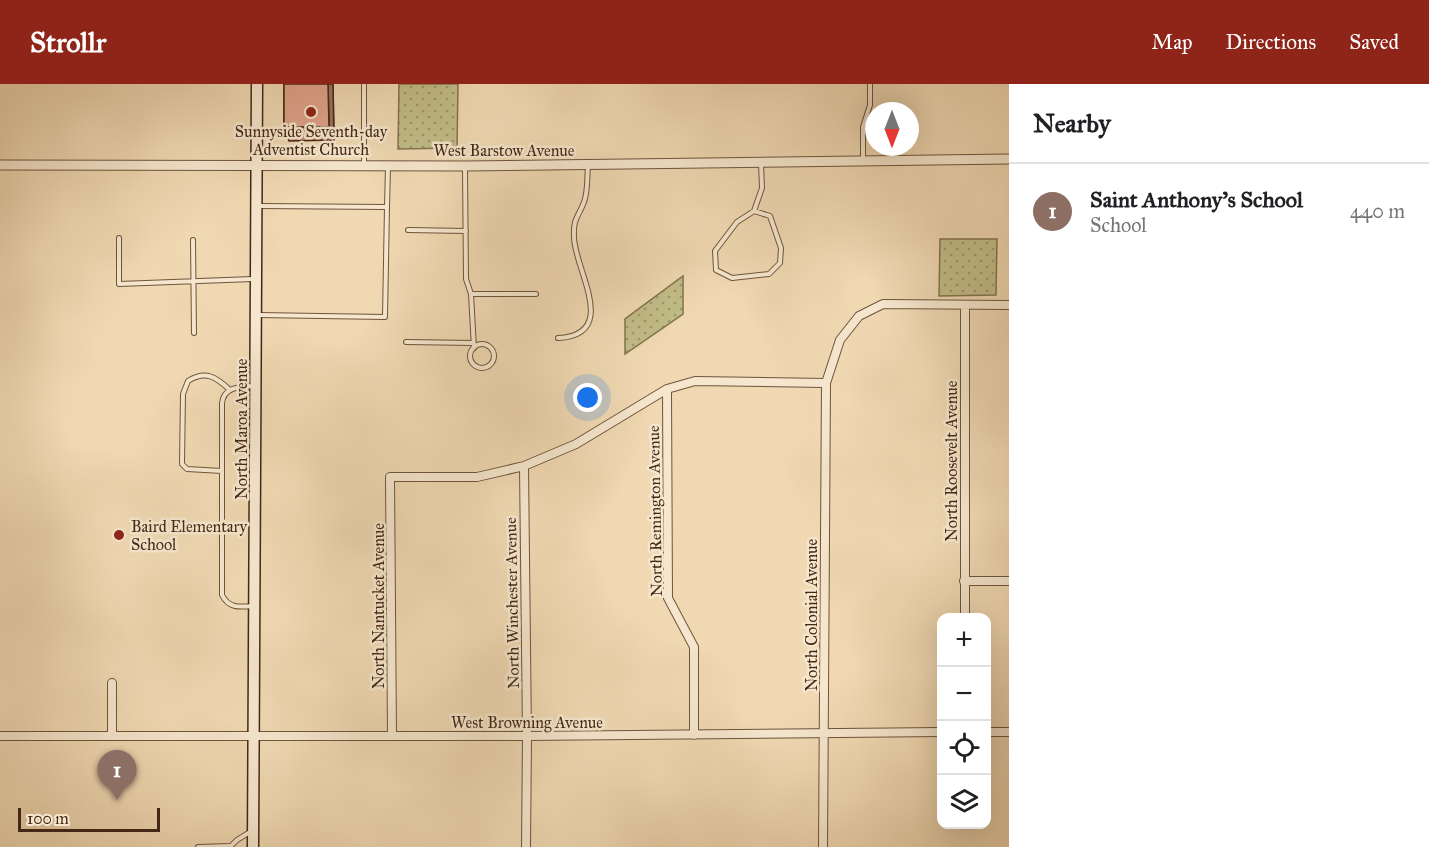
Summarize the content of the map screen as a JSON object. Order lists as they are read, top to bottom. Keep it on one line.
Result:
{"streets":{"main road":["North Maroa Avenue"],"street":["West Barstow Avenue","North Roosevelt Avenue","North Remington Avenue","North Winchester Avenue","North Nantucket Avenue","North Colonial Avenue","West Browning Avenue"]},"crossings":[["West Barstow Avenue","North Maroa Avenue"],["North Maroa Avenue","West Browning Avenue"],["North Roosevelt Avenue","North Colonial Avenue"],["North Remington Avenue","West Browning Avenue"],["North Winchester Avenue","North Nantucket Avenue"],["North Winchester Avenue","West Browning Avenue"],["North Nantucket Avenue","West Browning Avenue"],["North Colonial Avenue","West Browning Avenue"]],"places":["Sunnyside Seventh-day Adventist Church","Baird Elementary School"],"scale_bar":"100 m","north":"bottom","page":{"header":"Strollr","nav":["Map","Directions","Saved"],"heading":"Nearby","list":[{"mark":"1","name":"Saint Anthony's School","note":"School","value":"440 m"}],"map_buttons":["+","−"],"pins":"1","scale":"100 m"}}
